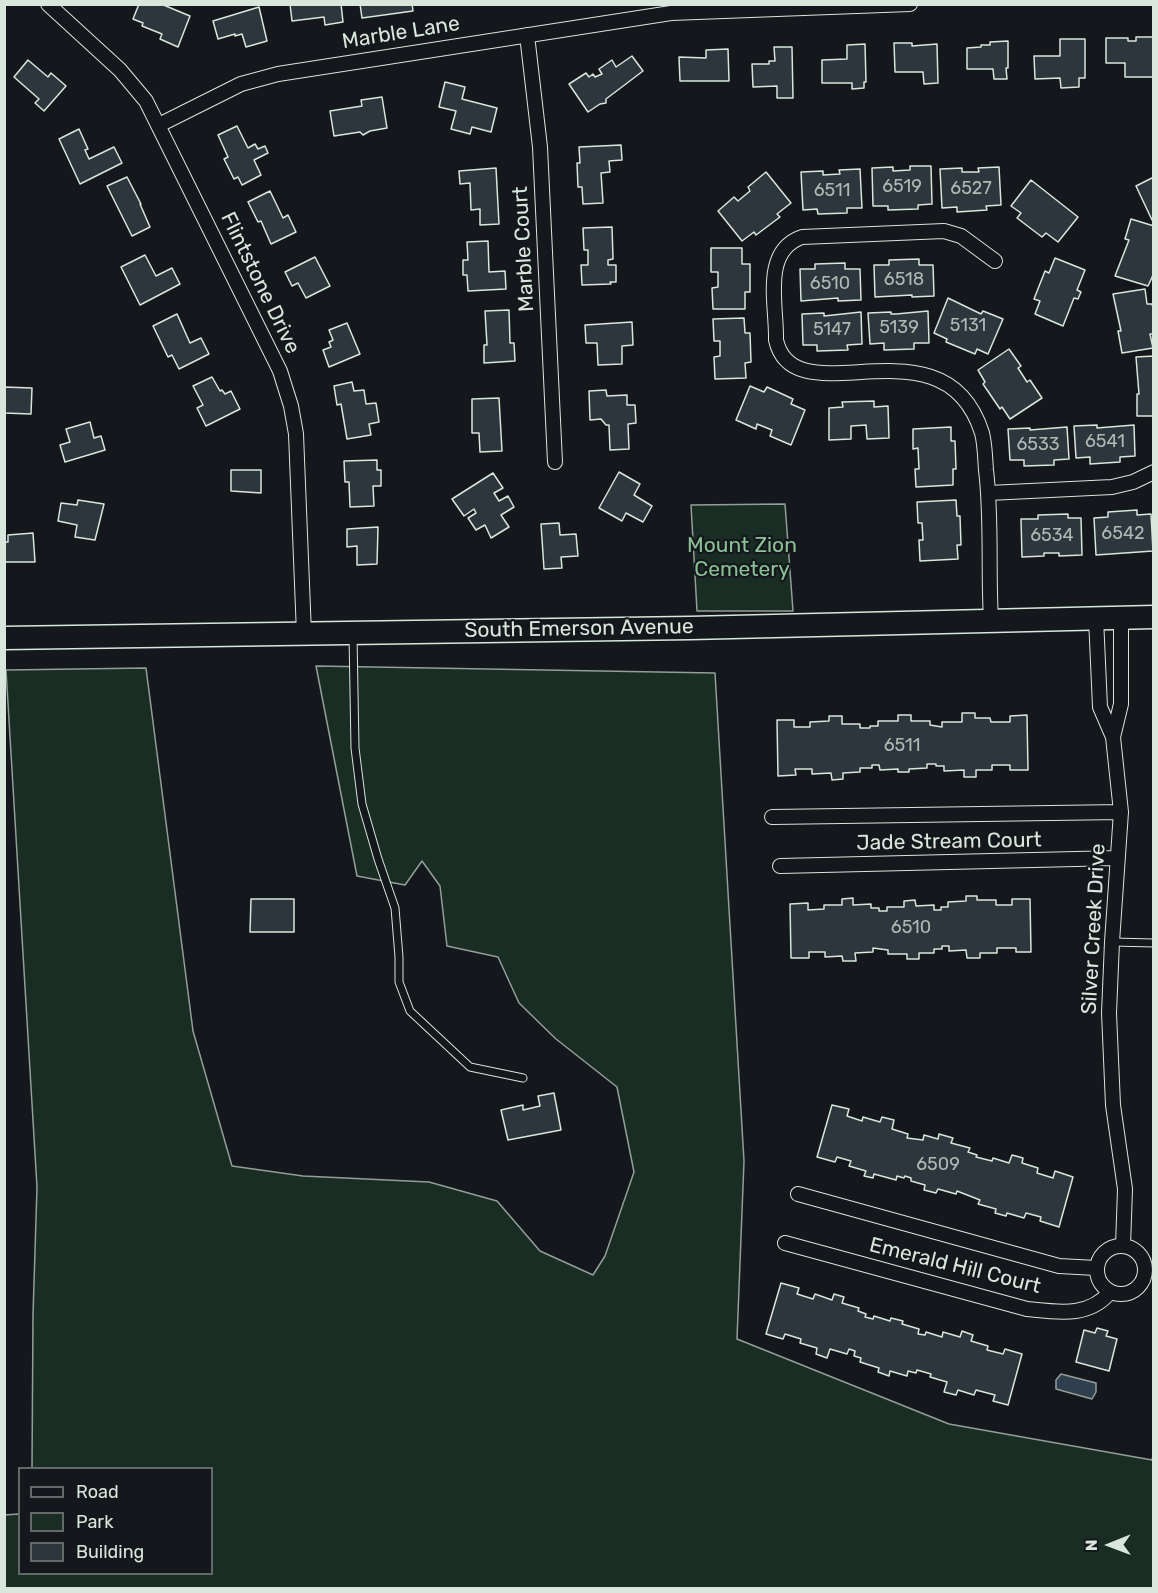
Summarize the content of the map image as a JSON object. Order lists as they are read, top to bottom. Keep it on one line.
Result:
{"streets":{"main road":["South Emerson Avenue"],"street":["Marble Lane","Marble Court","Flintstone Drive","Jade Stream Court","Silver Creek Drive","Emerald Hill Court"]},"crossings":[["Marble Lane","Marble Court"],["Marble Lane","Flintstone Drive"],["Flintstone Drive","South Emerson Avenue"],["South Emerson Avenue","Silver Creek Drive"],["Jade Stream Court","Silver Creek Drive"],["Silver Creek Drive","Emerald Hill Court"]],"parks":["Mount Zion Cemetery"],"house_numbers":["6519","6527","6511","6518","6510","5131","5139","5147","6541","6533","6542","6534","6511","6510","6509"],"legend":["Road","Park","Building"],"north":"left"}
